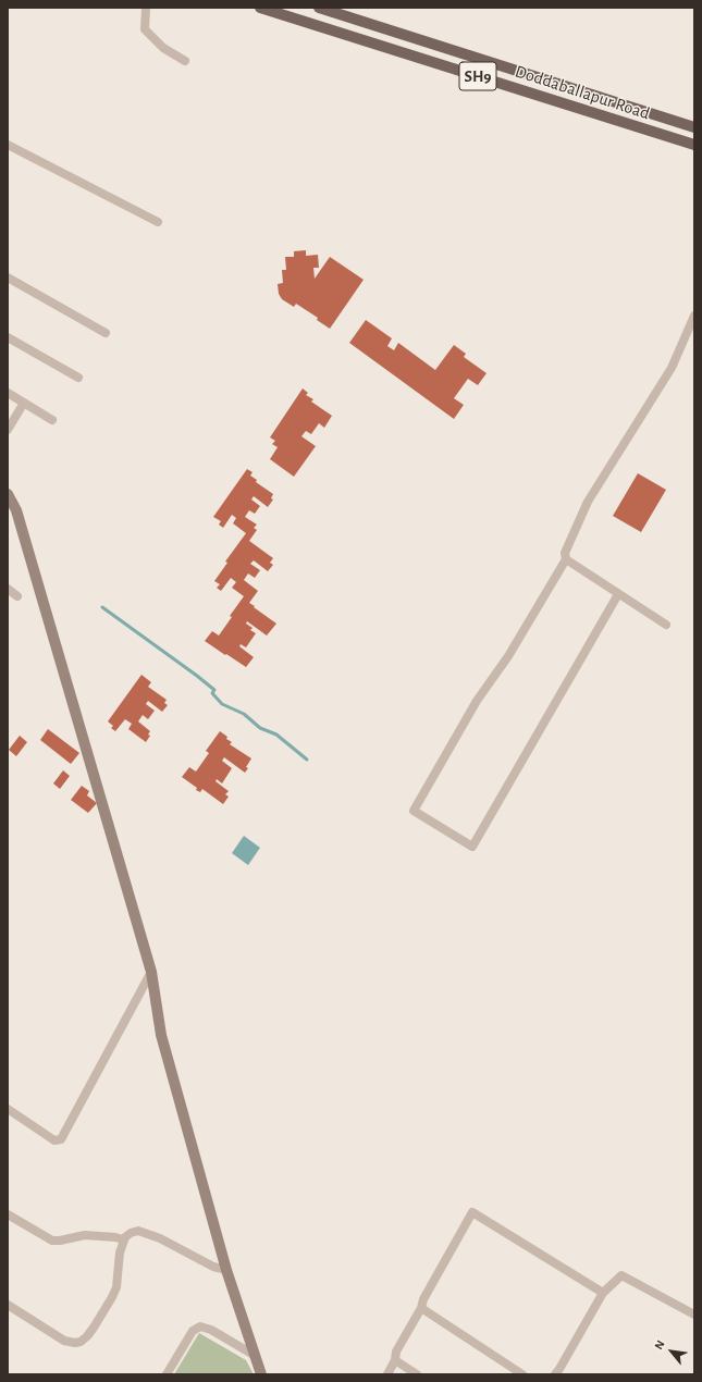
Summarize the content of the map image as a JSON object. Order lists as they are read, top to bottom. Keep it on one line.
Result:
{"streets":{"main road":["SH9","Doddaballapur Road"]},"north":"top left"}
